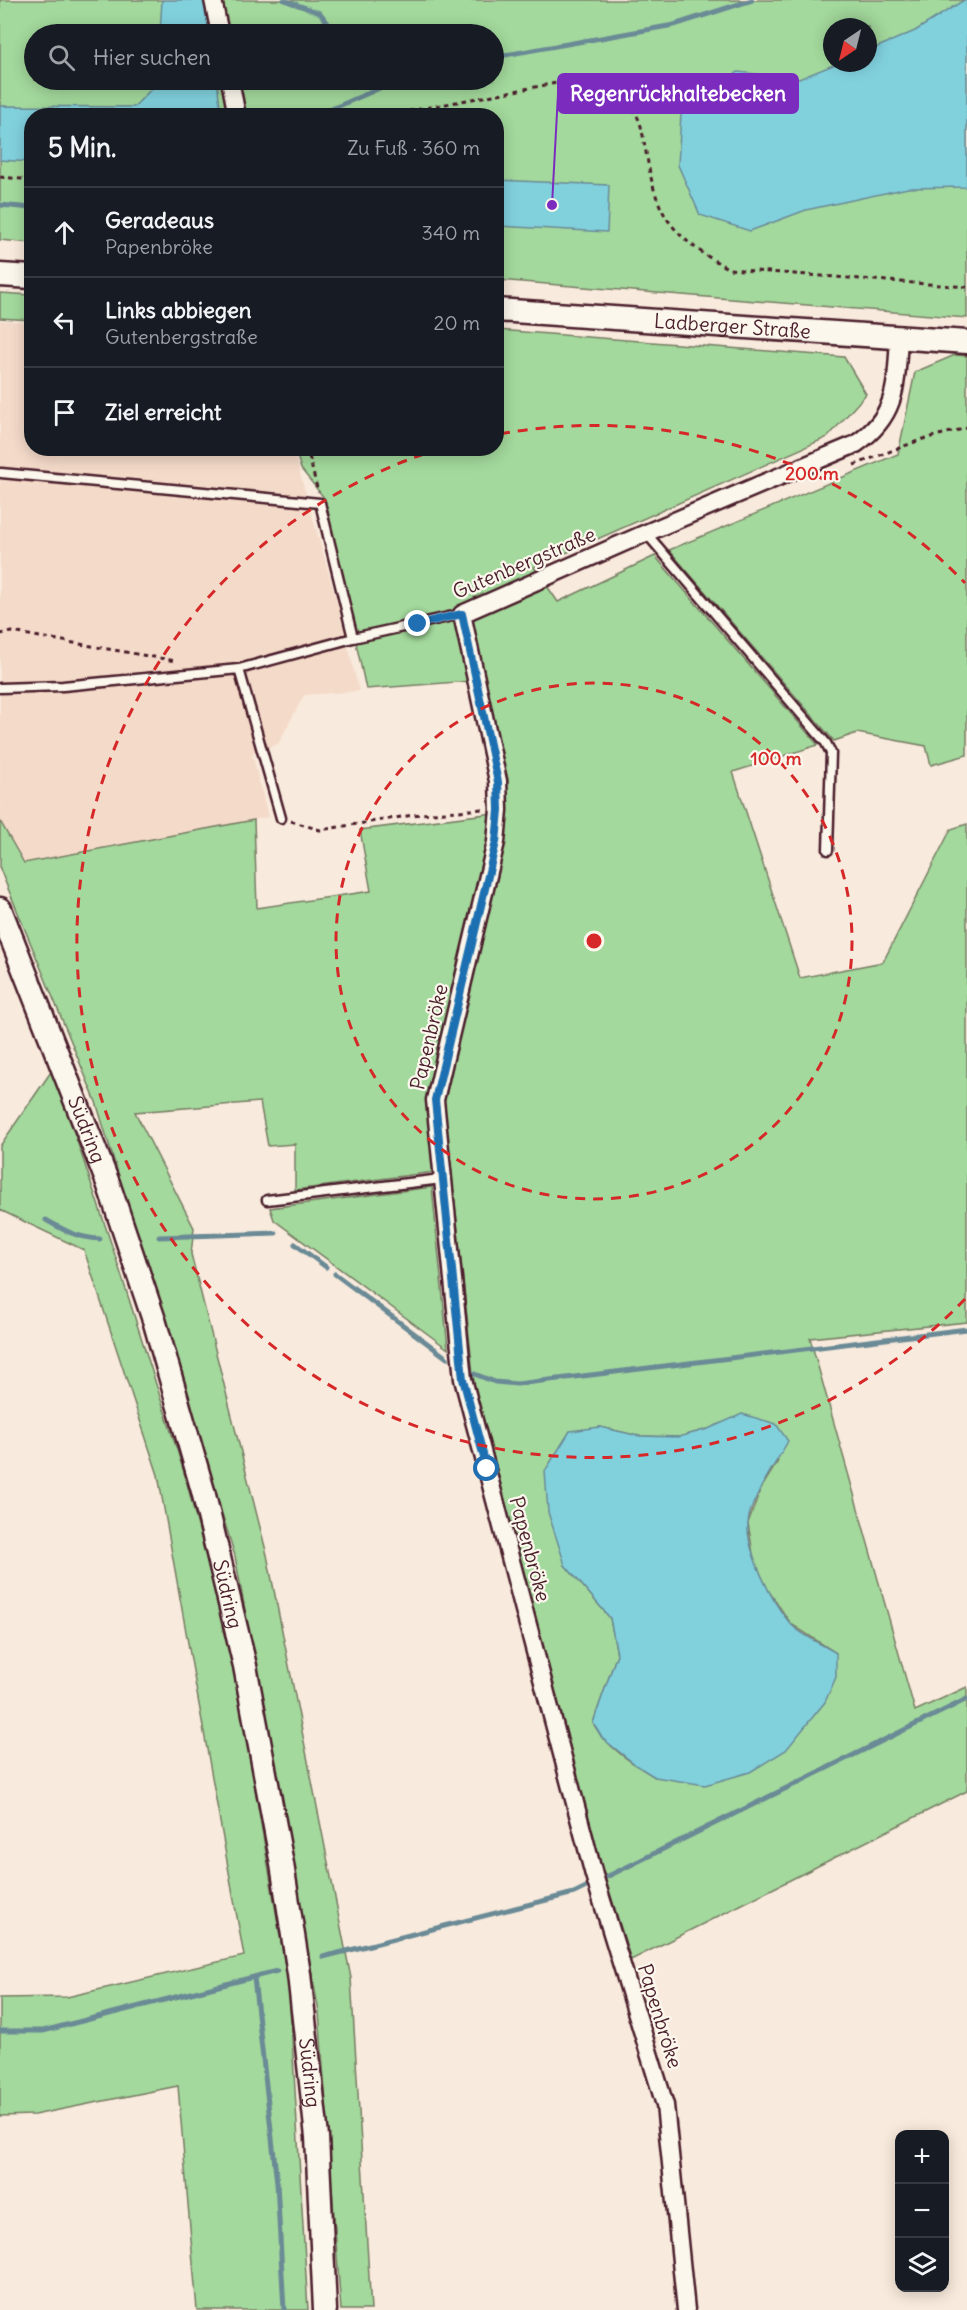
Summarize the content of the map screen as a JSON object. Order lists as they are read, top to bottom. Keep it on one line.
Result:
{"streets":{"main road":["Ladberger Straße","Südring"],"street":["Gutenbergstraße","Papenbröke"]},"crossings":[["Ladberger Straße","Gutenbergstraße"],["Gutenbergstraße","Papenbröke"]],"places":["Regenrückhaltebecken"],"north":"bottom left","page":{"search":"Hier suchen","heading":["5 Min.","Zu Fuß · 360 m"],"list":[["Geradeaus","Papenbröke","340 m"],["Links abbiegen","Gutenbergstraße","20 m"],"Ziel erreicht"],"map_buttons":["+","−"]},"rings":["200 m","100 m"]}
